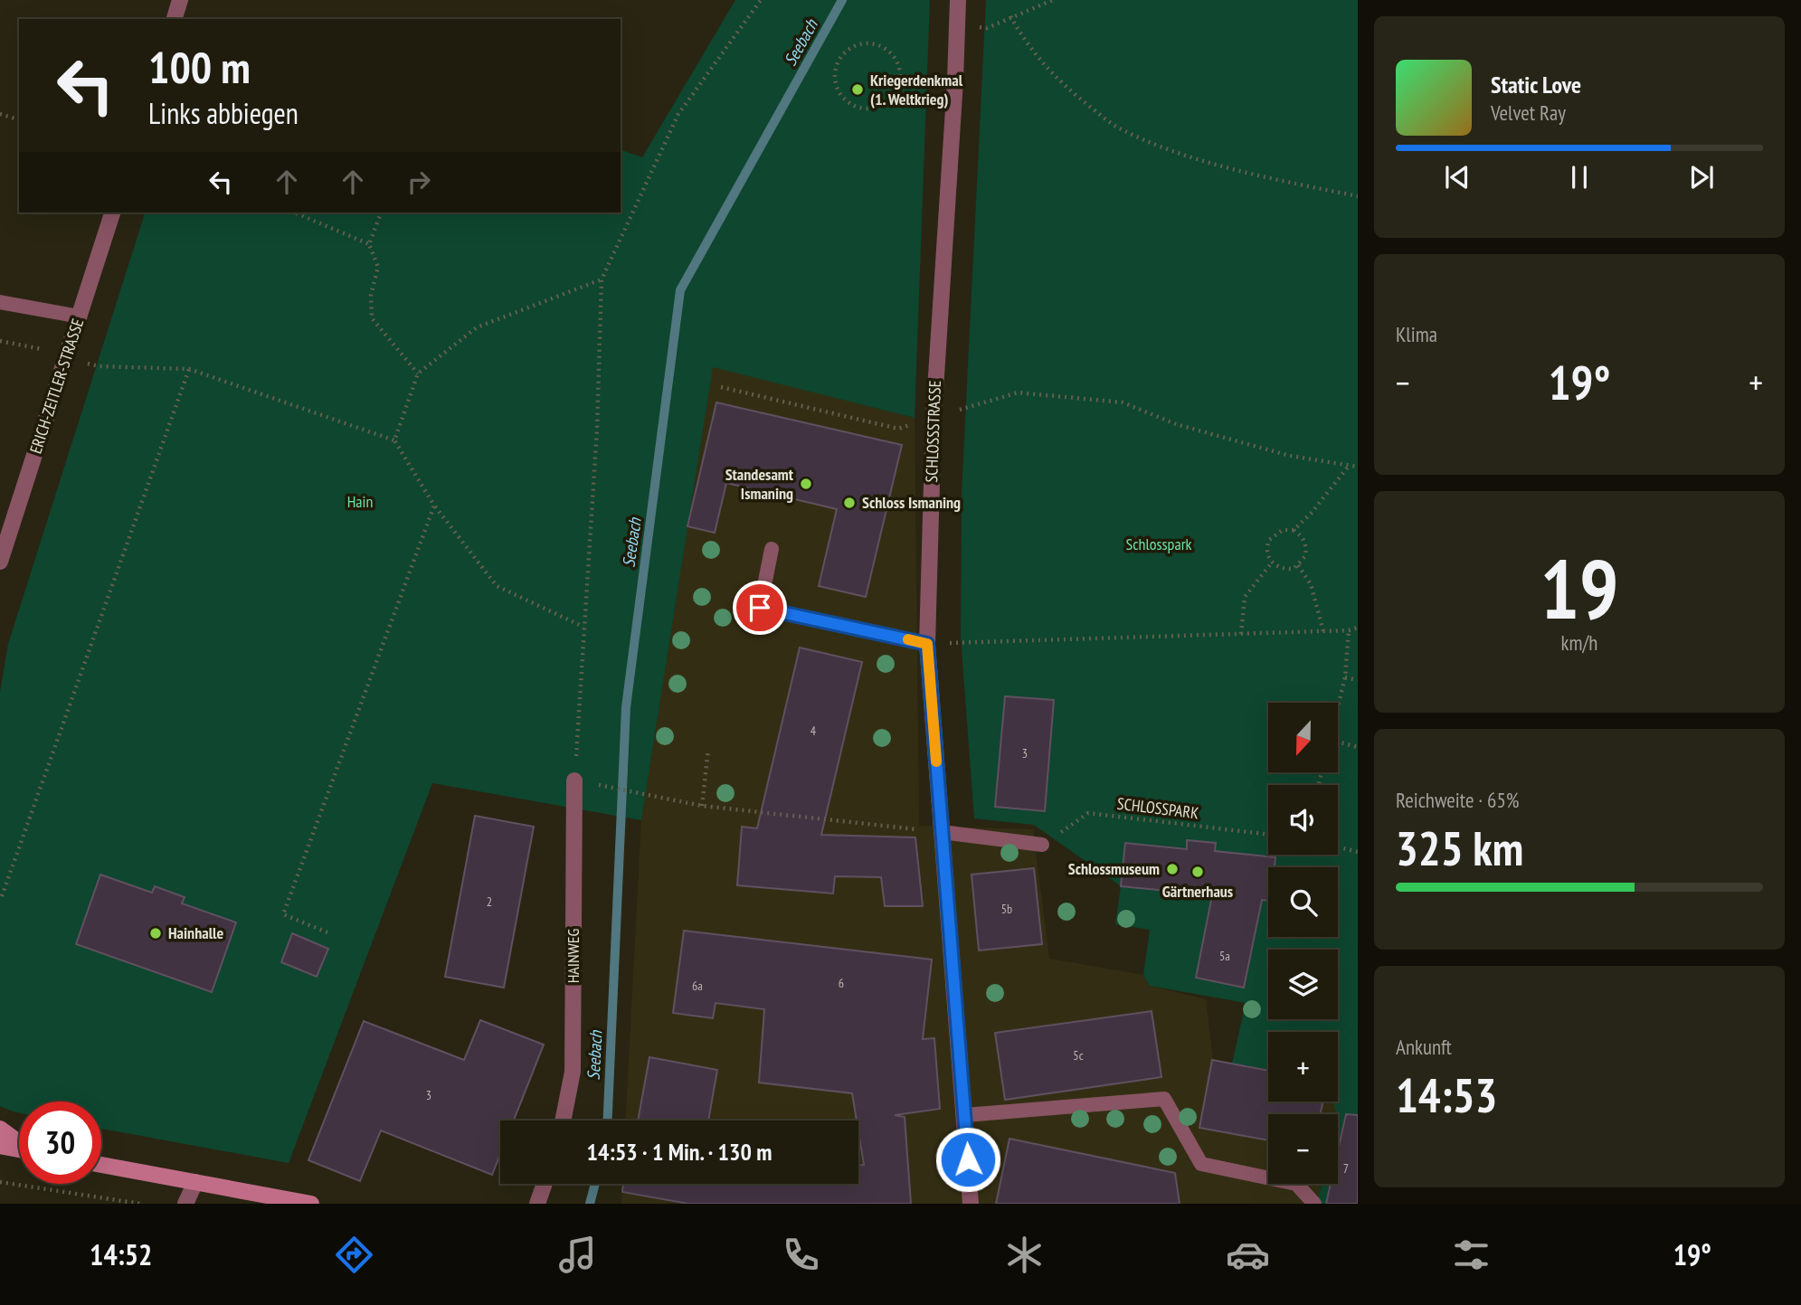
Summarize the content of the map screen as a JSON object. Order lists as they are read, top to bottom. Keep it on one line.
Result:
{"streets":{"street":["ERICH-ZEITLER-STRASSE","SCHLOSSSTRASSE","HAINWEG"],"path":["SCHLOSSPARK"]},"water":["Seebach"],"parks":["Hain","Schlosspark"],"places":["Kriegerdenkmal (1. Weltkrieg)","Standesamt Ismaning","Schloss Ismaning","Schlossmuseum","Gärtnerhaus","Hainhalle"],"house_numbers":["4","3","2","5b","5a","6","6a","5c","3","7"],"north":"bottom","page":{"turn":["100 m","Links abbiegen"],"song":["Static Love","Velvet Ray"],"tile":["Klima",["19","km/h"],["Reichweite · 65%","325 km"],["Ankunft","14:53"]],"heat":["−","19°","+"],"map_buttons":["+","−"],"limit":"30","trip":"14:53 · 1 Min. · 130 m","tabs":["14:52","19°"]}}
